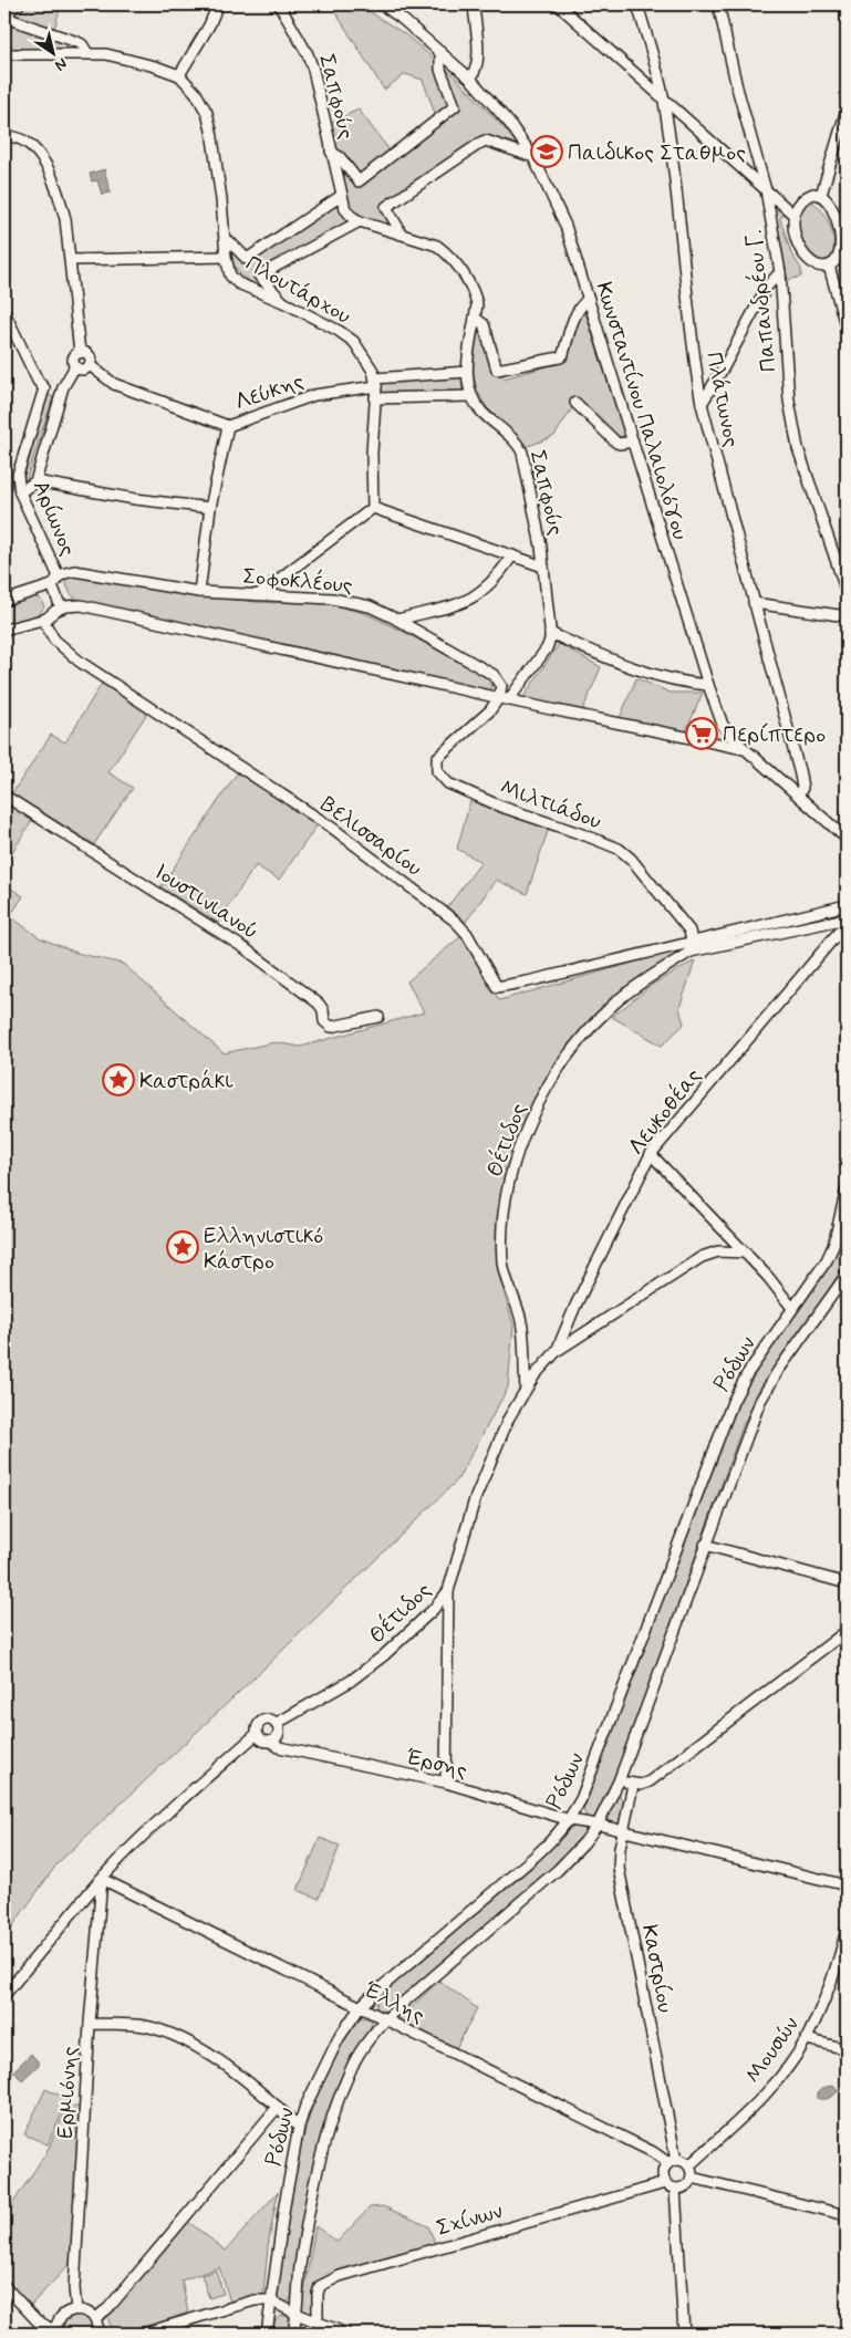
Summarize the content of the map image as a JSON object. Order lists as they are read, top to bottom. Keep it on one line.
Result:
{"streets":{"street":["Σαπφούς","Πλουτάρχου","Παπανδρέου Γ.","Λεύκης","Πλάτωνος","Κωνσταντίνου Παλαιολόγου","Αρίωνος","Σοφοκλέους","Μιλτιάδου","Βελισσαρίου","Ιουστινιανού","Λευκοθέας","Θέτιδος","Ρόδων","Έρσης","Καστρίου","Έλλης","Μουσών","Ερμιόνης","Σχίνων"]},"crossings":[["Σαπφούς","Λεύκης"],["Σαπφούς","Μιλτιάδου"],["Πλουτάρχου","Λεύκης"],["Πλάτωνος","Κωνσταντίνου Παλαιολόγου"],["Αρίωνος","Σοφοκλέους"],["Σοφοκλέους","Μιλτιάδου"],["Μιλτιάδου","Βελισσαρίου"],["Μιλτιάδου","Θέτιδος"],["Βελισσαρίου","Θέτιδος"],["Λευκοθέας","Θέτιδος"],["Θέτιδος","Έρσης"],["Ρόδων","Έρσης"],["Ρόδων","Έλλης"],["Έρσης","Καστρίου"],["Καστρίου","Έλλης"],["Καστρίου","Μουσών"],["Καστρίου","Σχίνων"],["Έλλης","Μουσών"],["Έλλης","Ερμιόνης"],["Έλλης","Σχίνων"],["Μουσών","Σχίνων"]],"places":{"school or university":["Παιδικος Σταθμος"],"supermarket":["Περίπτερο"],"place":["Καστράκι","Ελληνιστικό Κάστρο"]},"north":"bottom right"}
